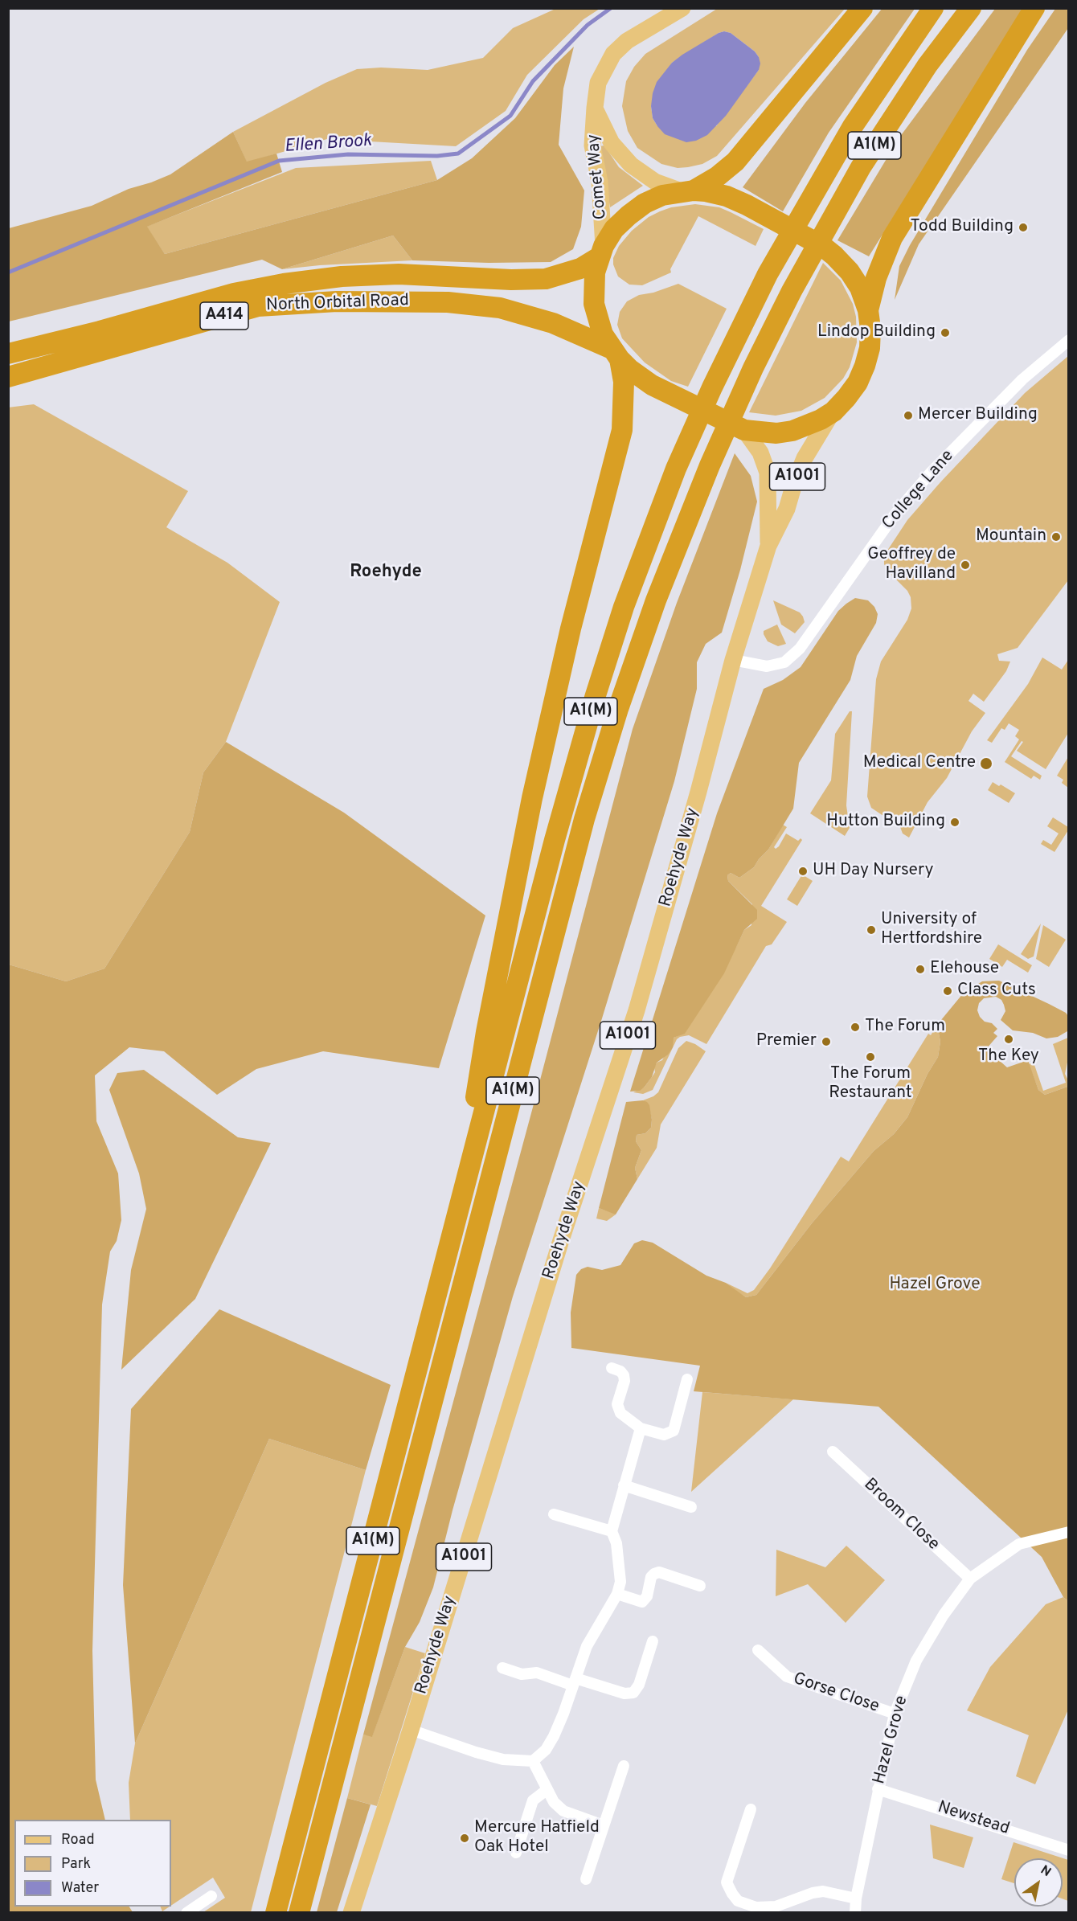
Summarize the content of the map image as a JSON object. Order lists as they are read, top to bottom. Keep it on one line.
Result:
{"streets":{"highway":["A1(M)","North Orbital Road","A414"],"main road":["Comet Way","A1001","Roehyde Way"],"street":["College Lane","Broom Close","Gorse Close","Hazel Grove","Newstead"]},"crossings":[["Comet Way","North Orbital Road"],["College Lane","Roehyde Way"],["Broom Close","Hazel Grove"],["Gorse Close","Hazel Grove"],["Hazel Grove","Newstead"]],"districts":["Roehyde"],"water":["Ellen Brook"],"parks":["Hazel Grove"],"places":["Todd Building","Lindop Building","Mercer Building","Mountain","Geoffrey de Havilland","Medical Centre","Hutton Building","UH Day Nursery","University of Hertfordshire","Elehouse","Class Cuts","The Forum","The Key","Premier","The Forum Restaurant","Mercure Hatfield Oak Hotel"],"legend":["Road","Park","Water"],"north":"top right"}
